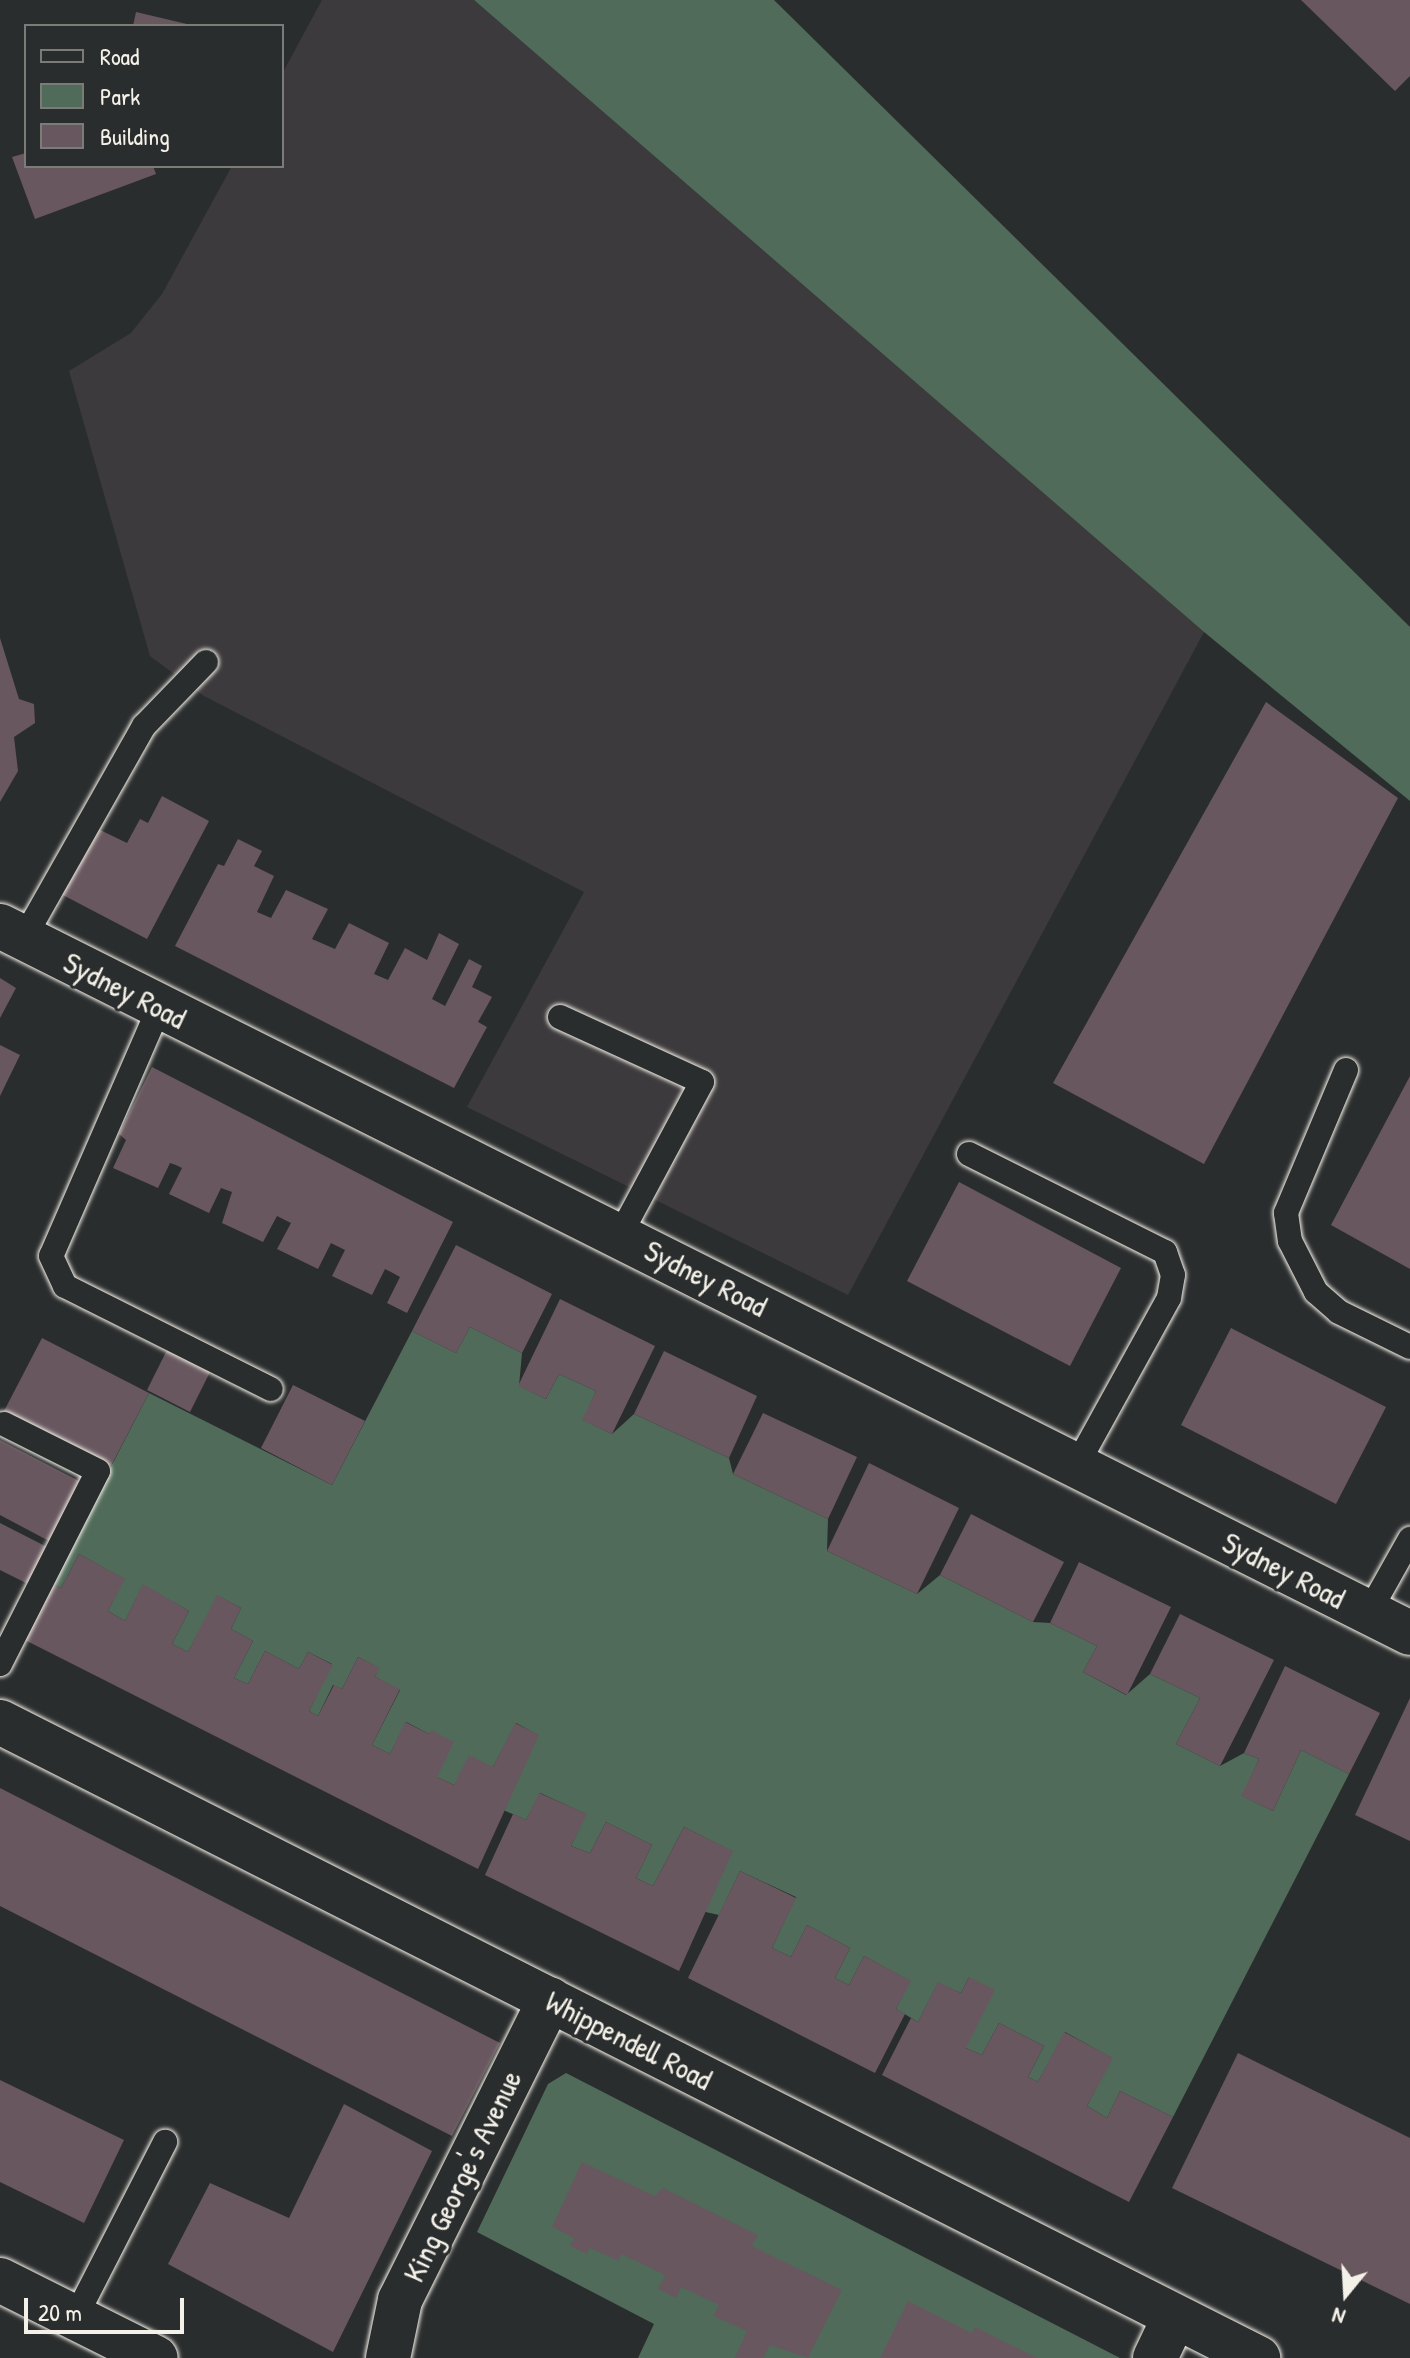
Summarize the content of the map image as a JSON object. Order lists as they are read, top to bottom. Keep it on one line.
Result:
{"streets":{"street":["Sydney Road","Whippendell Road","King George's Avenue"]},"crossings":[["Whippendell Road","King George's Avenue"]],"legend":["Road","Park","Building"],"scale_bar":"20 m","north":"bottom"}
